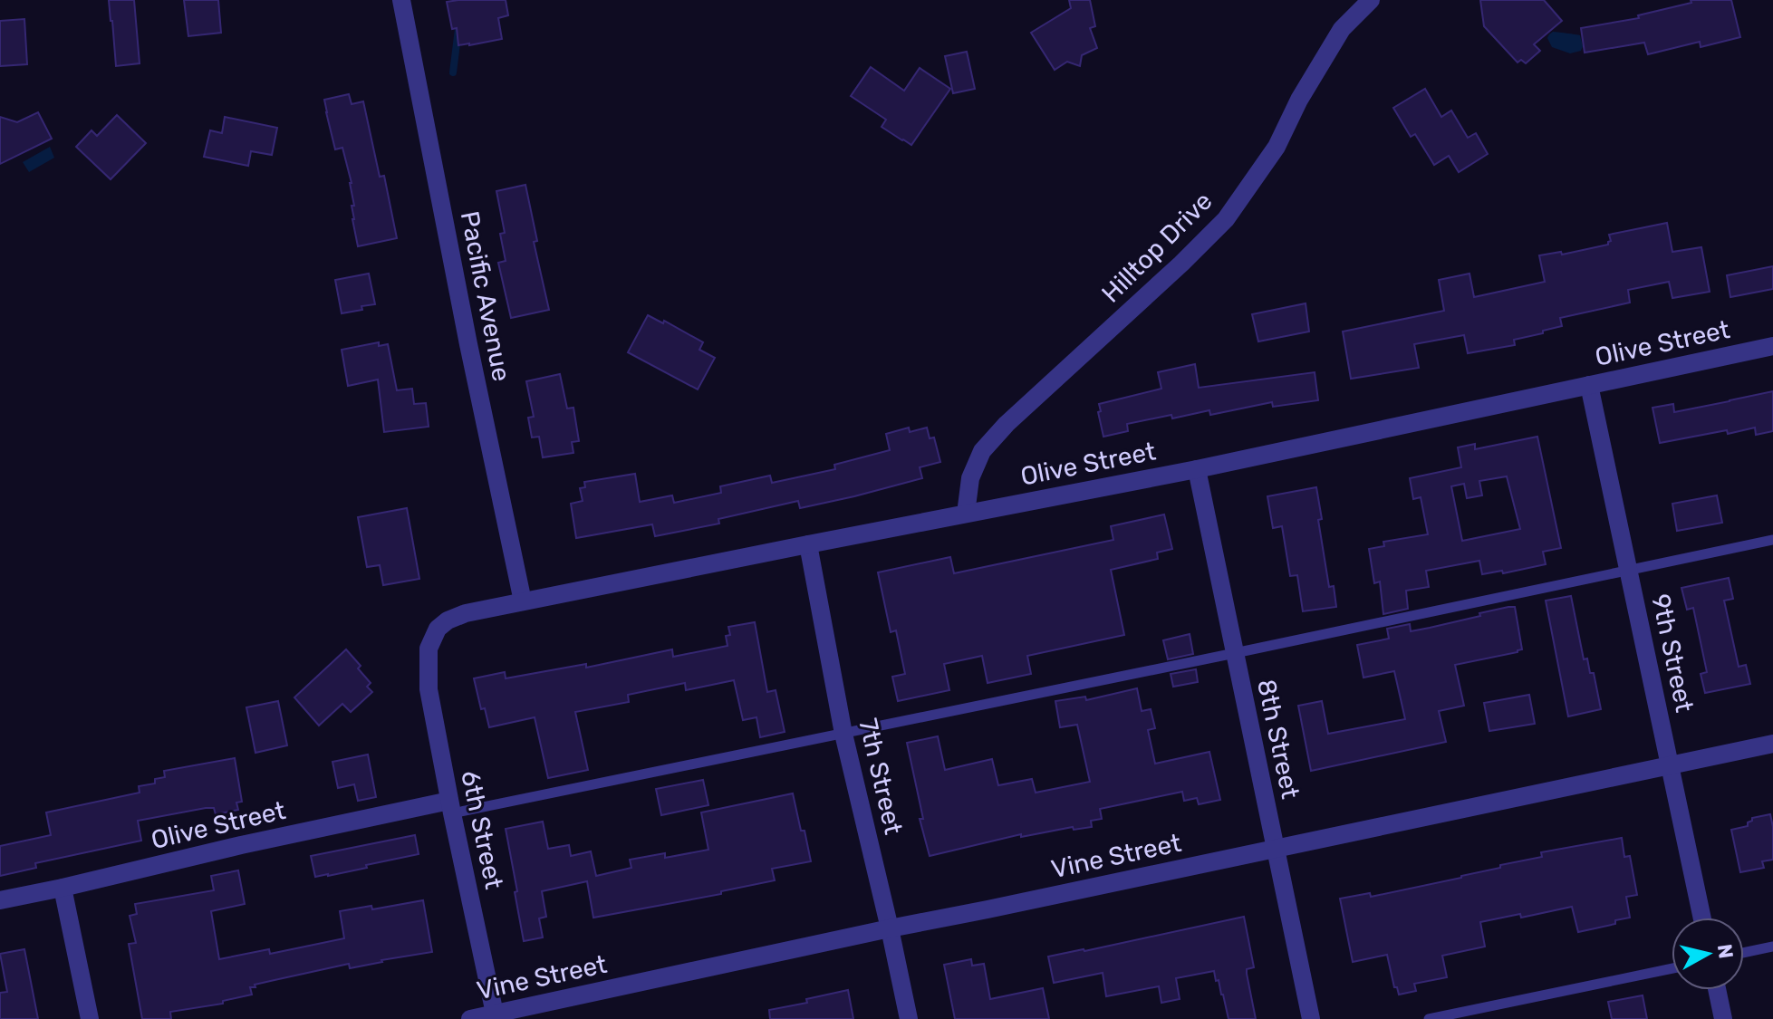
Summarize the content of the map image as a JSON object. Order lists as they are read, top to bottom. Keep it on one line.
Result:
{"streets":{"street":["Hilltop Drive","Pacific Avenue","Olive Street","9th Street","8th Street","7th Street","6th Street","Vine Street"]},"crossings":[["Hilltop Drive","Olive Street"],["Pacific Avenue","Olive Street"],["Olive Street","9th Street"],["Olive Street","8th Street"],["Olive Street","7th Street"],["Olive Street","6th Street"],["9th Street","Vine Street"],["8th Street","Vine Street"],["7th Street","Vine Street"],["6th Street","Vine Street"]],"north":"right"}
